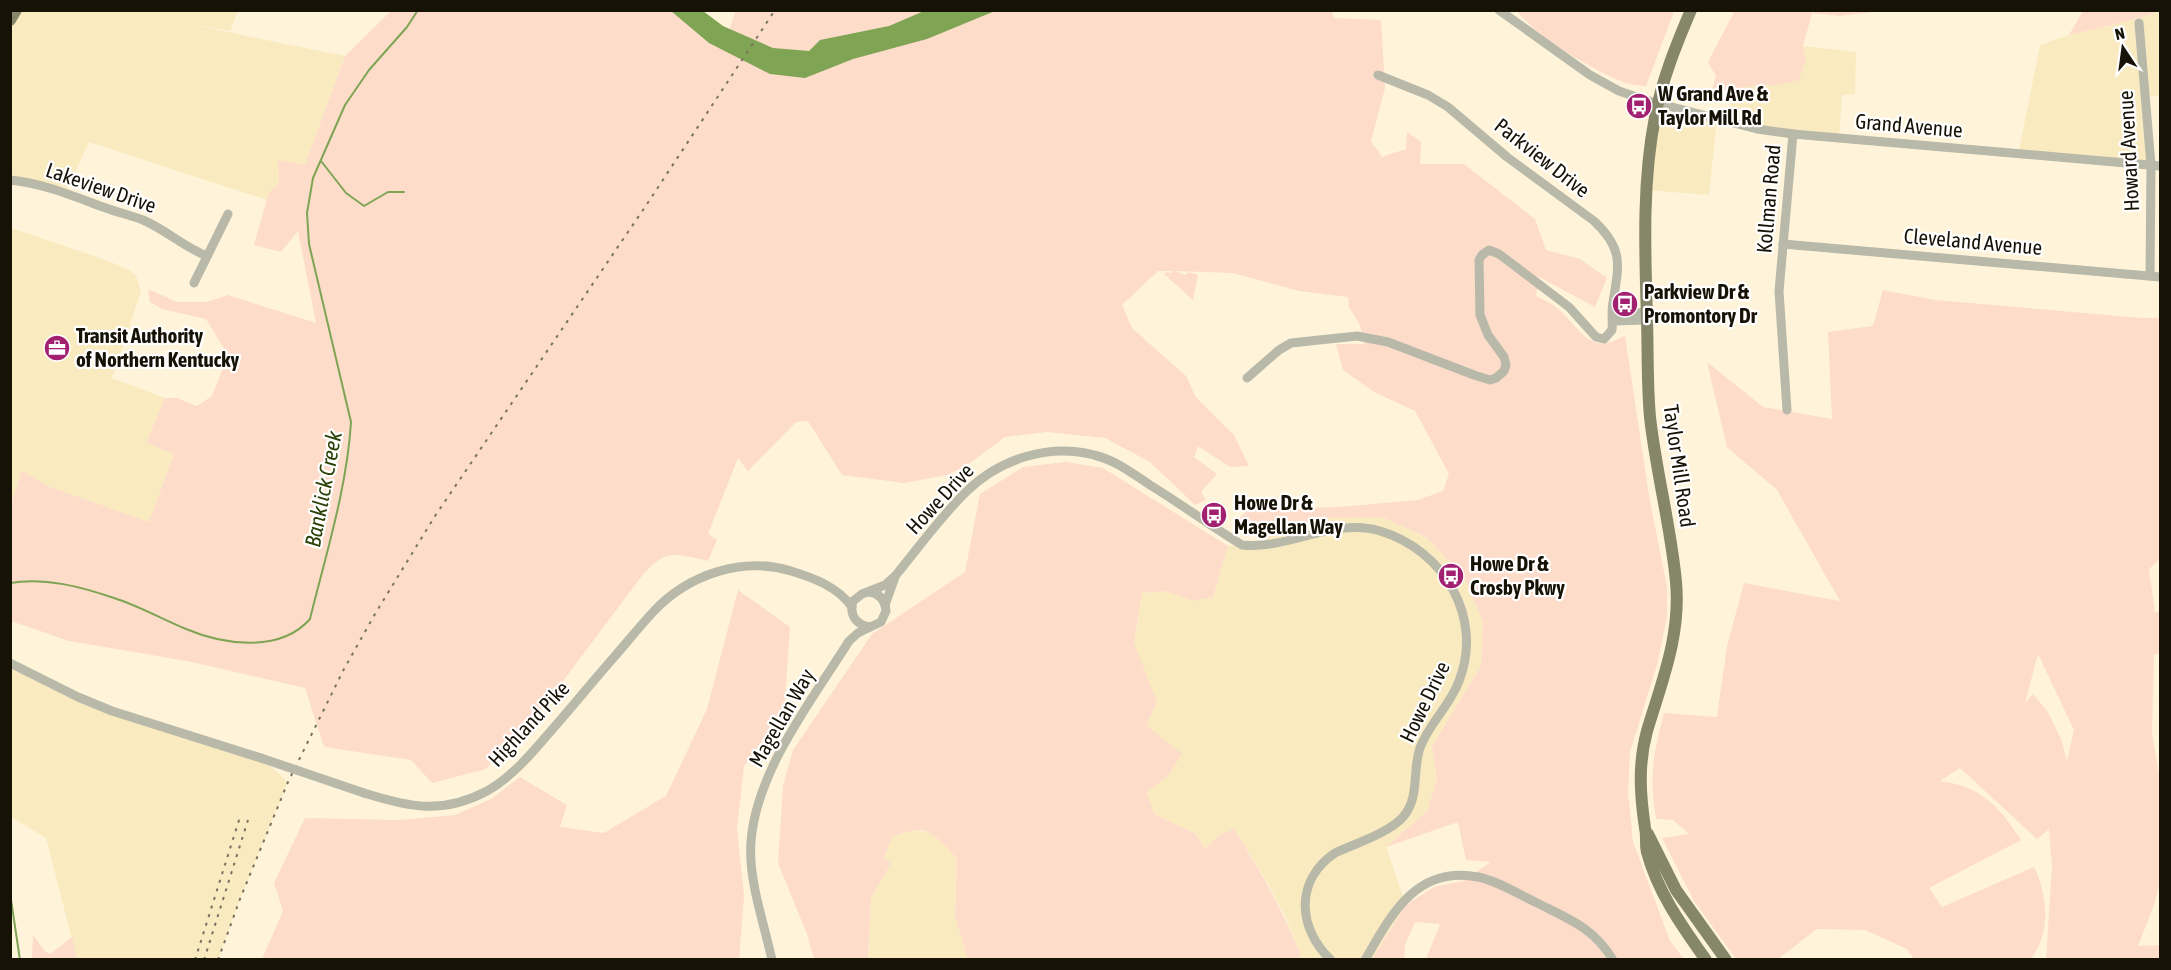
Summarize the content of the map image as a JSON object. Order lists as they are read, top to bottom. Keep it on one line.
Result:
{"streets":{"main road":["Taylor Mill Road"],"street":["Grand Avenue","Howard Avenue","Parkview Drive","Lakeview Drive","Kollman Road","Cleveland Avenue","Howe Drive","Magellan Way","Highland Pike"]},"crossings":[["Grand Avenue","Howard Avenue"],["Grand Avenue","Kollman Road"],["Grand Avenue","Taylor Mill Road"],["Howard Avenue","Cleveland Avenue"],["Kollman Road","Cleveland Avenue"],["Howe Drive","Magellan Way"],["Howe Drive","Highland Pike"],["Magellan Way","Highland Pike"]],"water":["Banklick Creek"],"places":{"bus stop":["W Grand Ave & Taylor Mill Rd","Parkview Dr & Promontory Dr","Howe Dr & Magellan Way","Howe Dr & Crosby Pkwy"],"office":["Transit Authority of Northern Kentucky"]},"north":"top"}
